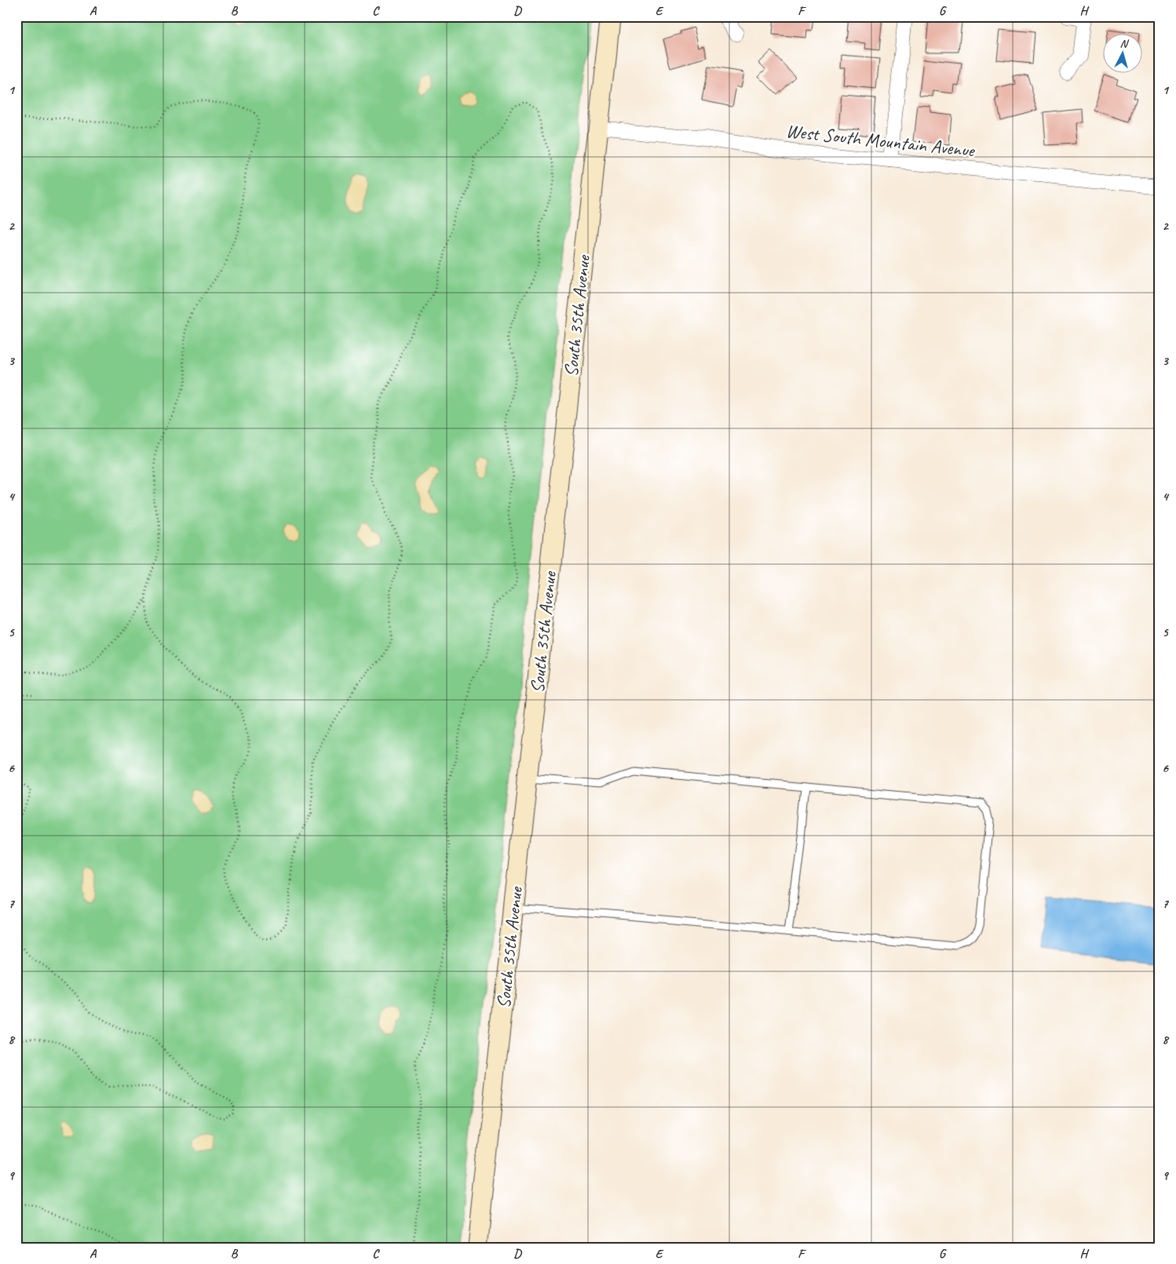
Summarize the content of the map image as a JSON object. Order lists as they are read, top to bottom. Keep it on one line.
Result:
{"streets":{"main road":["South 35th Avenue"],"street":["West South Mountain Avenue"]},"crossings":[["West South Mountain Avenue","South 35th Avenue"]],"north":"top","grid":{"columns":["A","B","C","D","E","F","G","H"],"rows":["1","2","3","4","5","6","7","8","9"]}}
